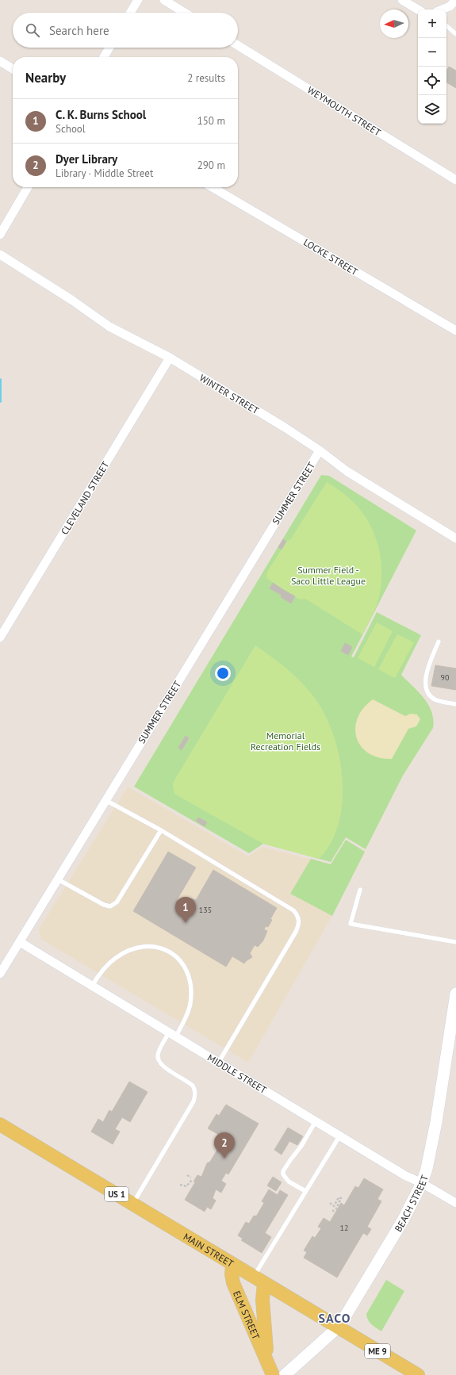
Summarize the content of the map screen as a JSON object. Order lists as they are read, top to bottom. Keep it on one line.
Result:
{"streets":{"main road":["US 1","BEACH STREET","MAIN STREET","ELM STREET","ME 9"],"street":["WEYMOUTH STREET","LOCKE STREET","WINTER STREET","SUMMER STREET","CLEVELAND STREET","MIDDLE STREET"]},"crossings":[["WINTER STREET","SUMMER STREET"],["WINTER STREET","CLEVELAND STREET"],["SUMMER STREET","MIDDLE STREET"],["MIDDLE STREET","BEACH STREET"],["BEACH STREET","MAIN STREET"],["MAIN STREET","ELM STREET"]],"districts":["SACO"],"parks":["Summer Field - Saco Little League","Memorial Recreation Fields"],"house_numbers":["90","135","12"],"north":"left","page":{"map_buttons":["+","−"],"search":"Search here","heading":["Nearby","2 results"],"list":[{"mark":"1","name":"C. K. Burns School","note":"School","value":"150 m"},{"mark":"2","name":"Dyer Library","note":"Library · Middle Street","value":"290 m"}],"pins":["1","2"]}}
